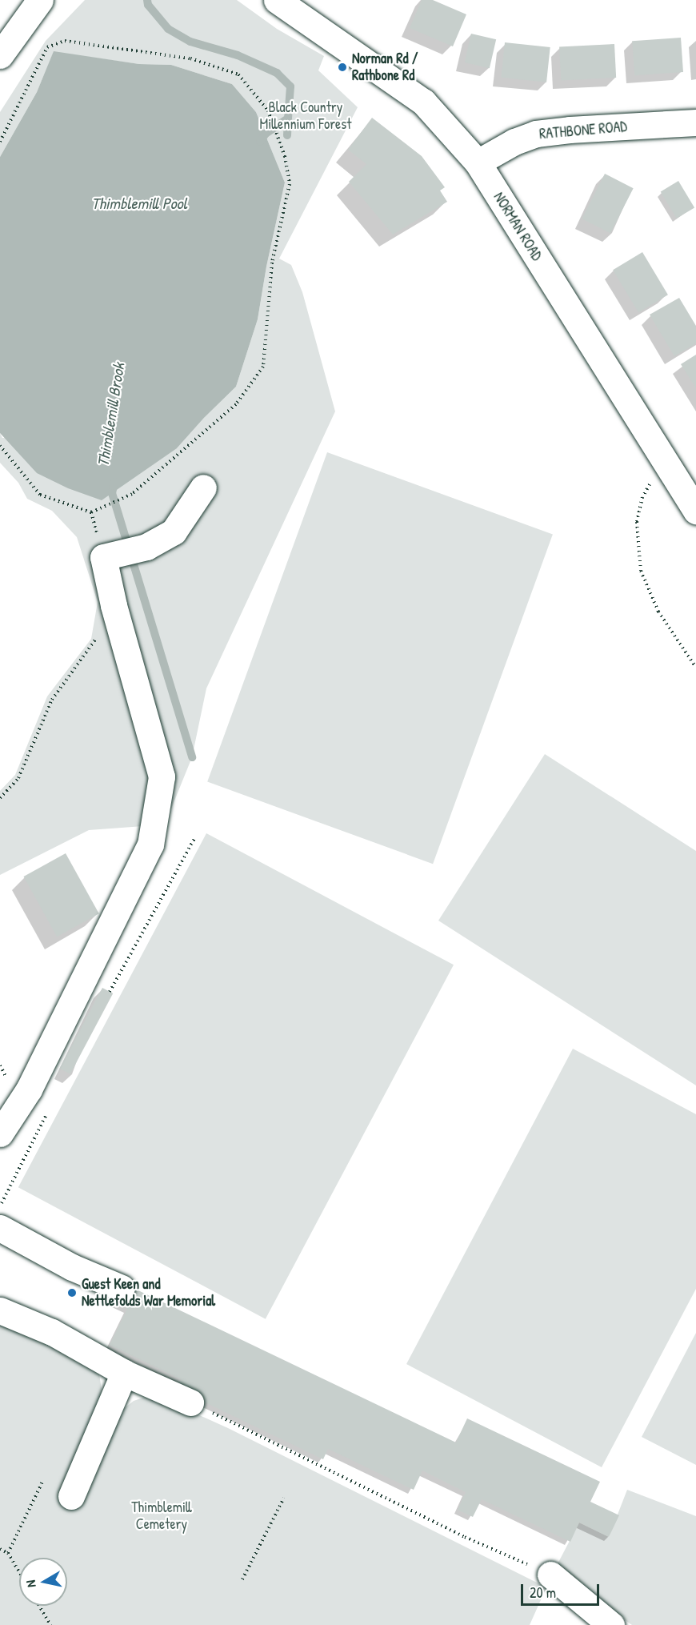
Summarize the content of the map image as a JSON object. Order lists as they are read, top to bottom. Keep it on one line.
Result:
{"streets":{"street":["RATHBONE ROAD","NORMAN ROAD"]},"crossings":[["RATHBONE ROAD","NORMAN ROAD"]],"water":["Thimblemill Pool","Thimblemill Brook"],"parks":["Black Country Millennium Forest","Thimblemill Cemetery"],"places":["Norman Rd / Rathbone Rd","Guest Keen and Nettlefolds War Memorial"],"scale_bar":"20 m","north":"left"}
